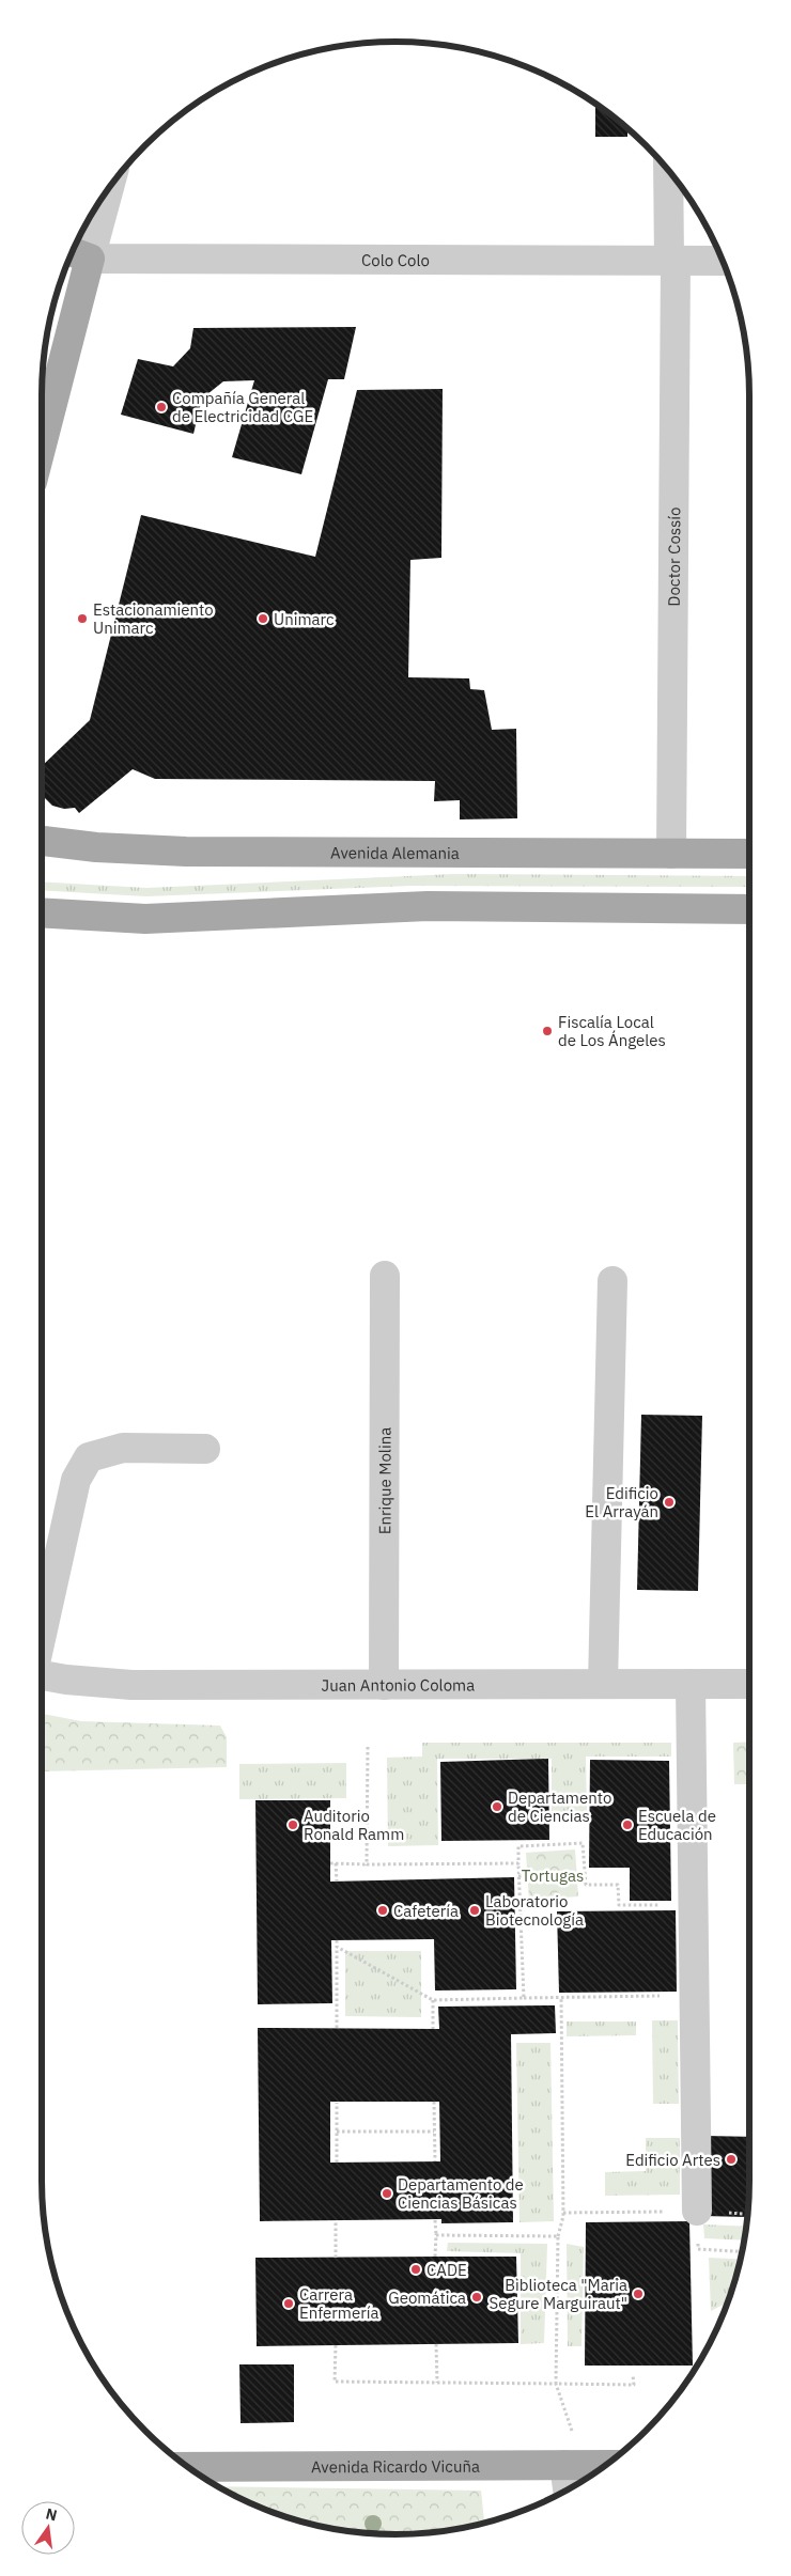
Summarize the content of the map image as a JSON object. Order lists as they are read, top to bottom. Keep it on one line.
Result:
{"streets":{"main road":["Avenida Alemania","Avenida Ricardo Vicuña"],"street":["Colo Colo","Doctor Cossío","Enrique Molina","Juan Antonio Coloma"]},"crossings":[["Colo Colo","Doctor Cossío"],["Doctor Cossío","Avenida Alemania"],["Enrique Molina","Juan Antonio Coloma"]],"parks":["Tortugas"],"places":["Compañía General de Electricidad CGE","Estacionamiento Unimarc","Unimarc","Fiscalía Local de Los Ángeles","Edificio El Arrayán","Departamento de Ciencias","Auditorio Ronald Ramm","Escuela de Educación","Cafetería","Laboratorio Biotecnología","Edificio Artes","Departamento de Ciencias Básicas","CADE","Biblioteca \"Maria Segure Marguiraut\"","Geomática","Carrera Enfermería"],"north":"top"}
